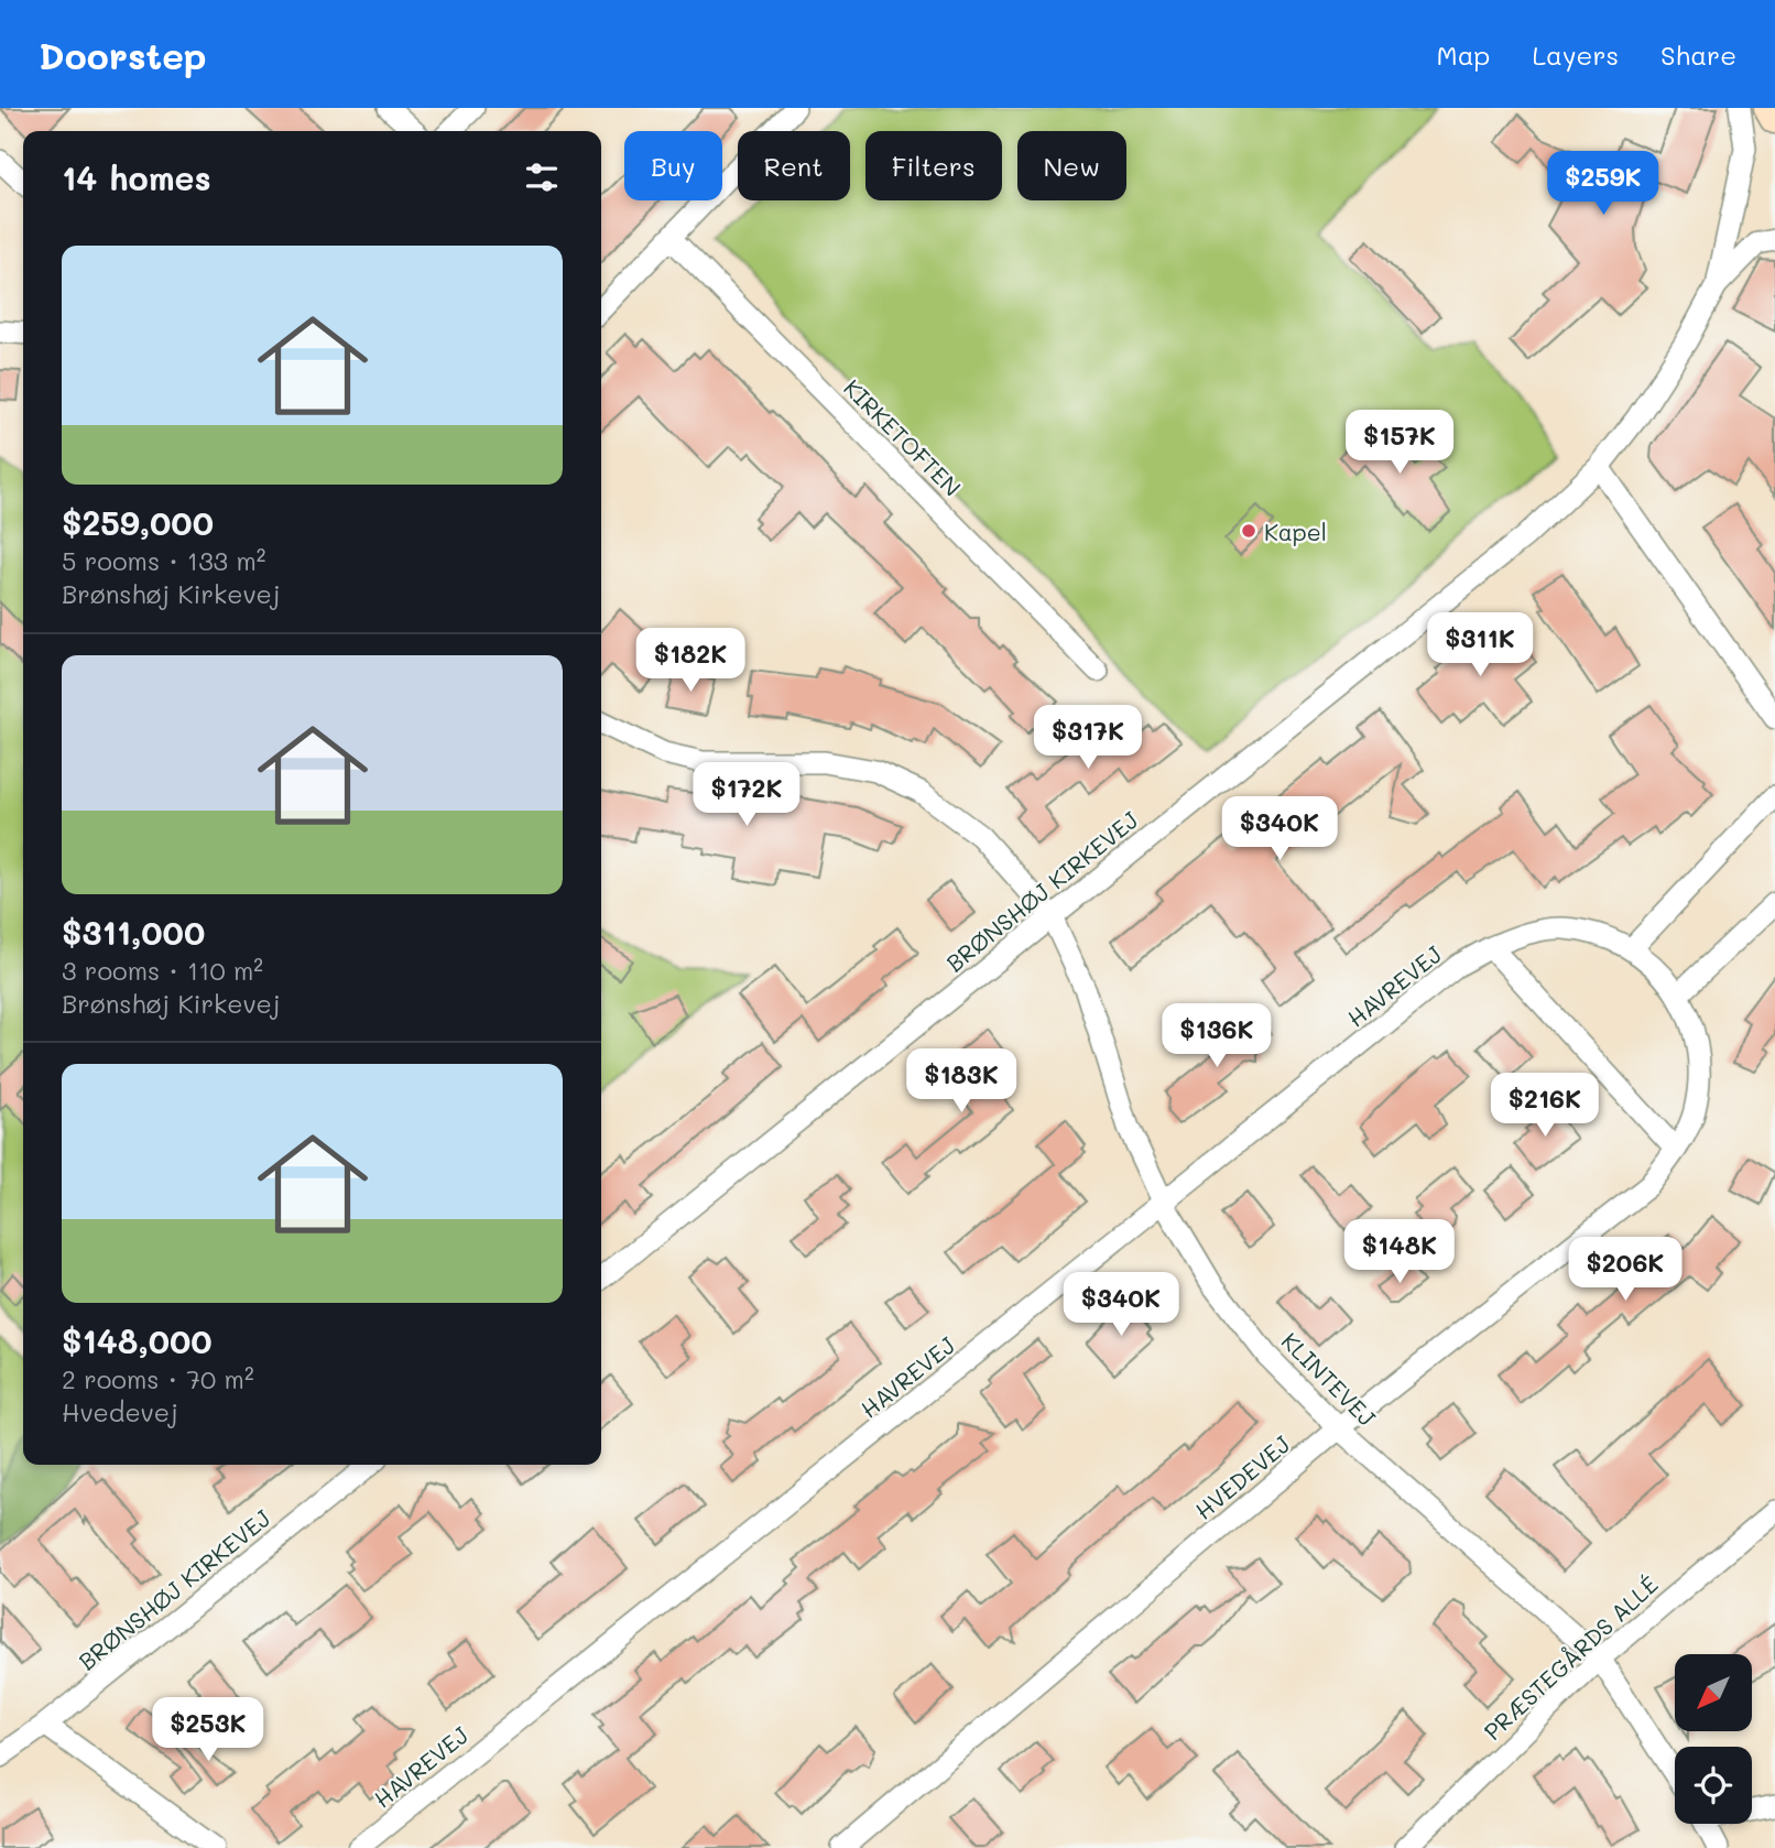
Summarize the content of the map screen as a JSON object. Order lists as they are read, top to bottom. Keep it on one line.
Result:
{"streets":{"street":["KIRKETOFTEN","BRØNSHØJ KIRKEVEJ","HAVREVEJ","KLINTEVEJ","HVEDEVEJ","PRÆSTEGÅRDS ALLÉ"]},"crossings":[["BRØNSHØJ KIRKEVEJ","KLINTEVEJ"],["HAVREVEJ","KLINTEVEJ"],["HAVREVEJ","HVEDEVEJ"],["KLINTEVEJ","HVEDEVEJ"],["KLINTEVEJ","PRÆSTEGÅRDS ALLÉ"]],"places":["Kapel"],"north":"bottom left","page":{"header":"Doorstep","nav":["Map","Layers","Share"],"chip":["Buy","Rent","Filters","New"],"heading":"14 homes","price":["$259K","$157K","$311K","$182K","$317K","$172K","$340K","$136K","$183K","$216K","$148K","$206K","$340K","$253K"],"list":[{"name":"$259,000","note":"5 rooms · 133 m² · Brønshøj Kirkevej"},{"name":"$311,000","note":"3 rooms · 110 m² · Brønshøj Kirkevej"},{"name":"$148,000","note":"2 rooms · 70 m² · Hvedevej"}]}}
